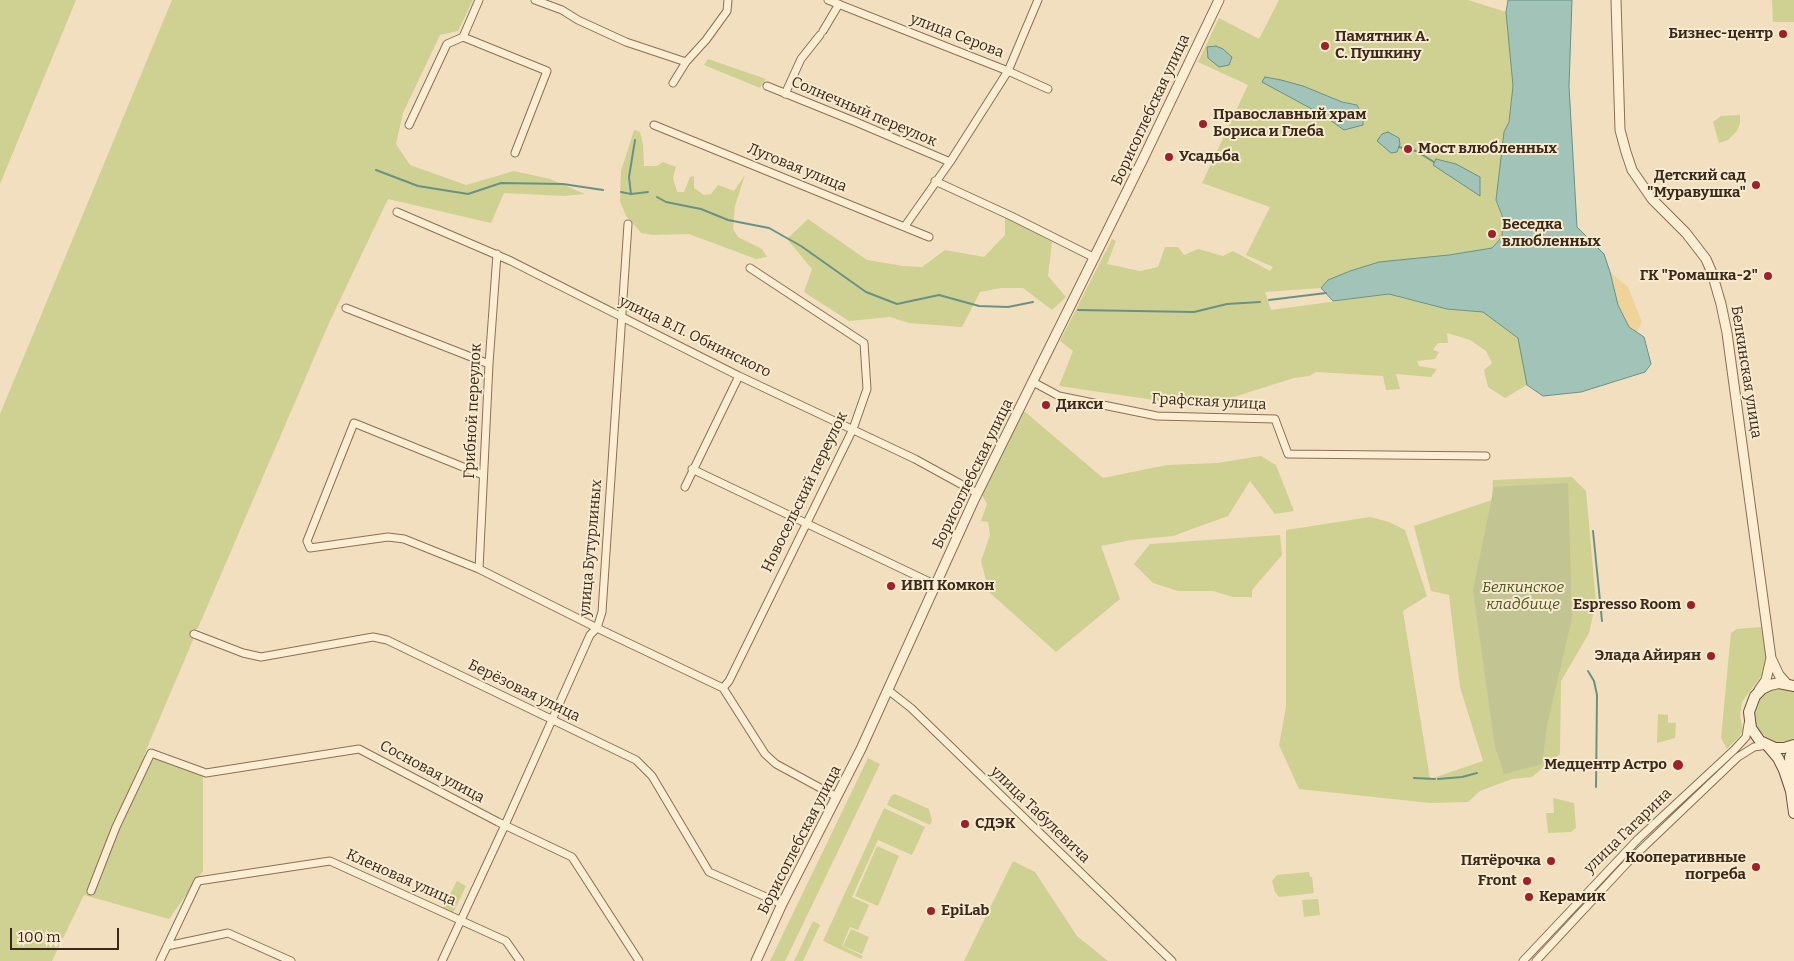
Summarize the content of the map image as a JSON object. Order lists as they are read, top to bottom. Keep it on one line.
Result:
{"streets":{"street":["улица Серова","Борисоглебская улица","Солнечный переулок","Луговая улица","улица В.П. Обнинского","Белкинская улица","Графская улица","Грибной переулок","Новосельский переулок","улица Бутурлиных","Берёзовая улица","Сосновая улица","улица Табулевича","улица Гагарина","Кленовая улица"]},"crossings":[["Борисоглебская улица","улица В.П. Обнинского"],["Борисоглебская улица","Графская улица"],["Борисоглебская улица","Берёзовая улица"],["Борисоглебская улица","улица Табулевича"],["улица В.П. Обнинского","Грибной переулок"],["улица В.П. Обнинского","Новосельский переулок"],["улица В.П. Обнинского","улица Бутурлиных"],["улица Бутурлиных","Берёзовая улица"],["улица Бутурлиных","Сосновая улица"],["улица Бутурлиных","Кленовая улица"]],"parks":["Белкинское кладбище"],"places":["Бизнес-центр","Памятник А. С. Пушкину","Православный храм Бориса и Глеба","Мост влюбленных","Усадьба","Детский сад \"Муравушка\"","Беседка влюбленных","ГК \"Ромашка-2\"","Дикси","ИВП Комкон","Espresso Room","Элада Айирян","Медцентр Астро","СДЭК","Пятёрочка","Кооперативные погреба","Front","Керамик","EpiLab"],"scale_bar":"100 m"}
